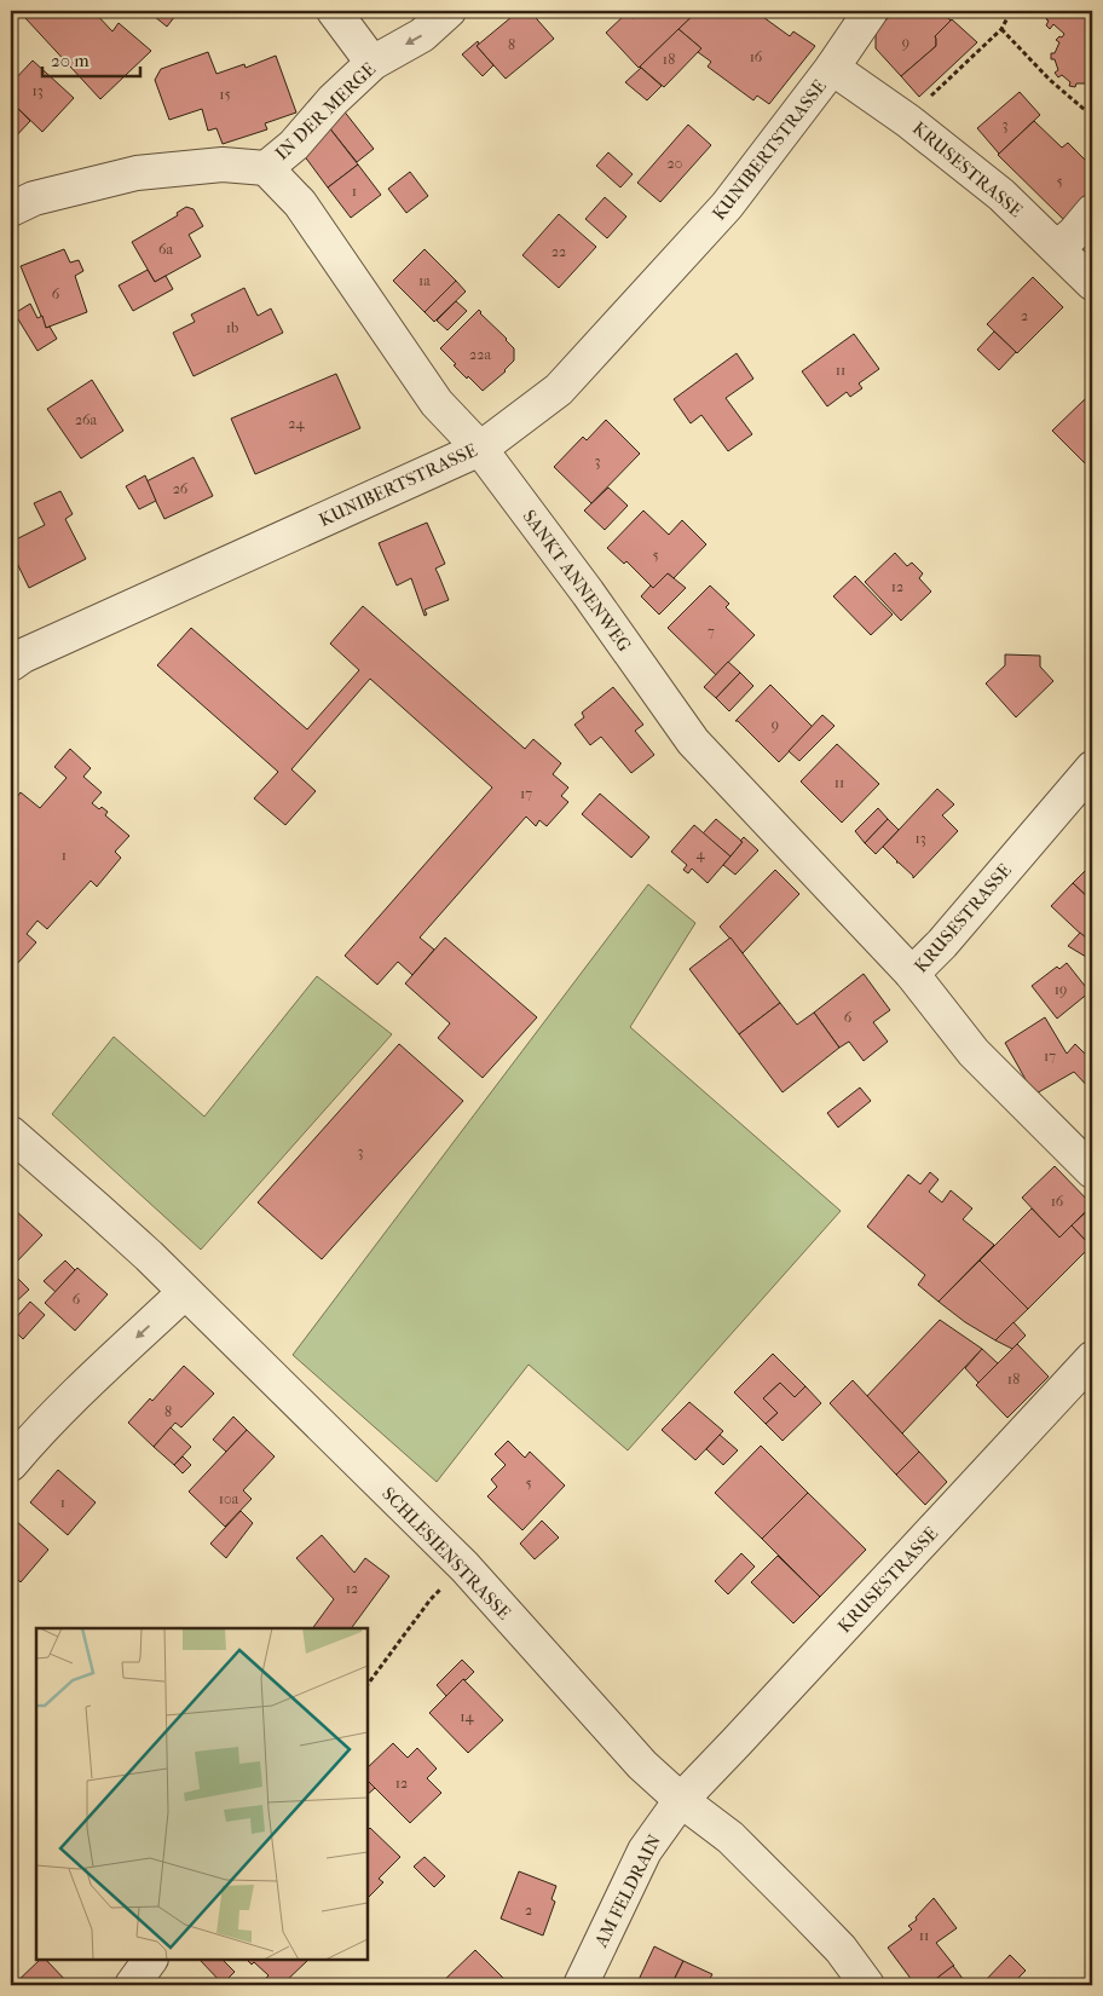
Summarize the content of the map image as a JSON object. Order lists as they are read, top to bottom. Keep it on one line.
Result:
{"streets":{"street":["IN DER MERGE","KUNIBERTSTRASSE","KRUSESTRASSE","SANKT ANNENWEG","SCHLESIENSTRASSE","AM FELDRAIN"]},"crossings":[["IN DER MERGE","SANKT ANNENWEG"],["KUNIBERTSTRASSE","KRUSESTRASSE"],["KUNIBERTSTRASSE","SANKT ANNENWEG"],["KRUSESTRASSE","SANKT ANNENWEG"],["KRUSESTRASSE","SCHLESIENSTRASSE"],["KRUSESTRASSE","AM FELDRAIN"],["SCHLESIENSTRASSE","AM FELDRAIN"]],"house_numbers":["9","8","16","18","13","15","3","20","5","1","6a","22","1a","6","2","1b","22a","11","26a","24","3","26","5","12","7","9","11","17","13","4","1","19","6","17","3","16","6","18","8","5","10a","1","12","14","12","2","11"],"scale_bar":"20 m"}
